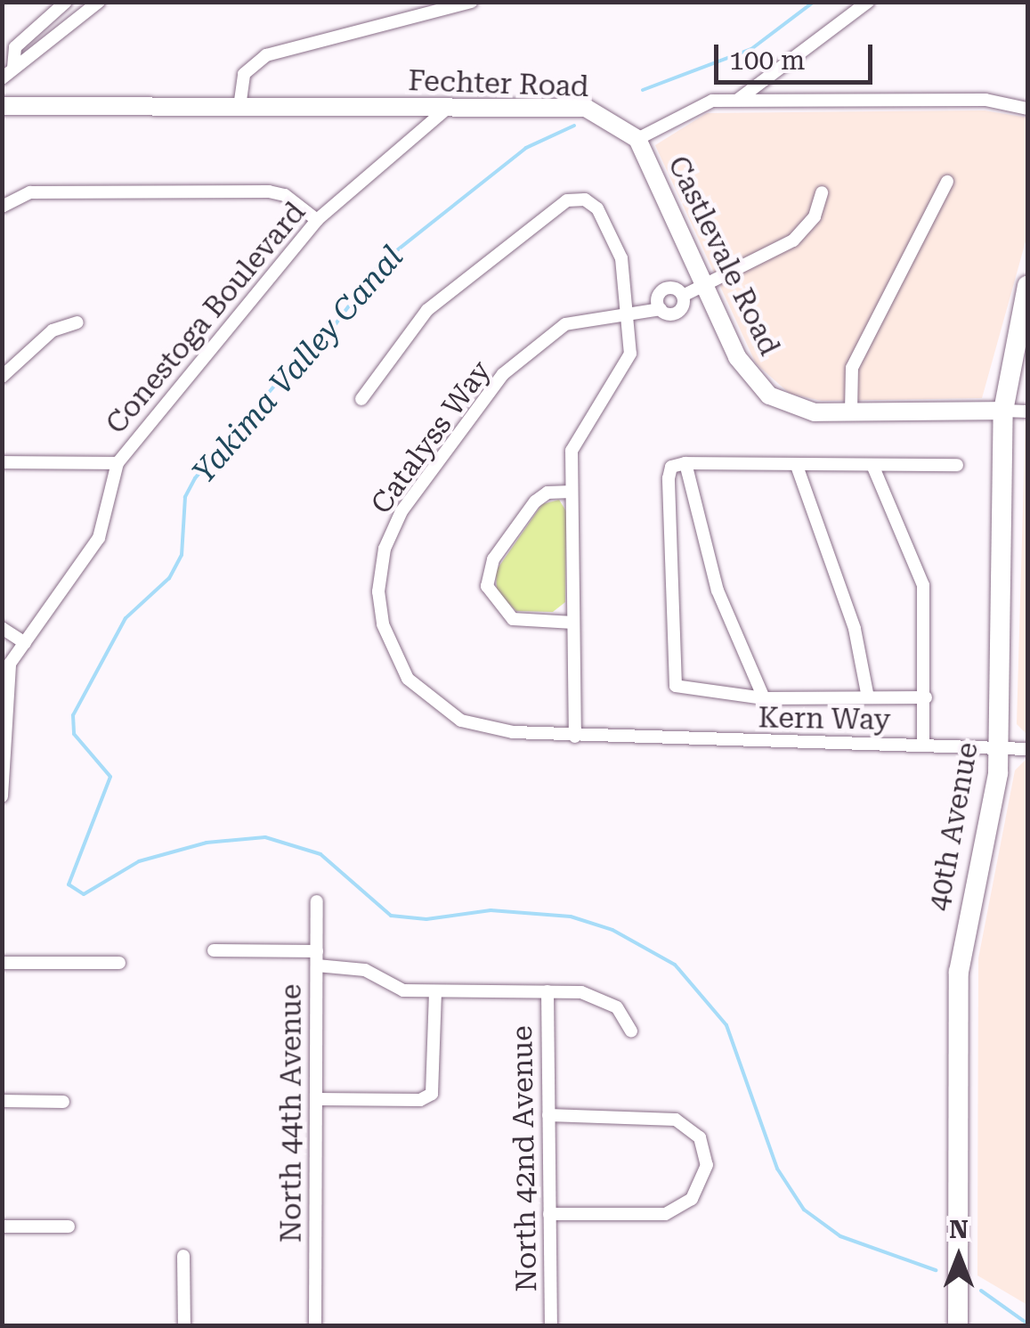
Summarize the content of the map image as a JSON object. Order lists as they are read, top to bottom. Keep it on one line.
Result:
{"streets":{"main road":["40th Avenue"],"street":["Fechter Road","Castlevale Road","Conestoga Boulevard","Catalyss Way","Kern Way","North 44th Avenue","North 42nd Avenue"]},"crossings":[["Fechter Road","Castlevale Road"],["Fechter Road","Conestoga Boulevard"],["Castlevale Road","Catalyss Way"],["Castlevale Road","40th Avenue"],["Catalyss Way","Kern Way"],["Kern Way","40th Avenue"]],"water":["Yakima Valley Canal"],"scale_bar":"100 m","north":"top"}
